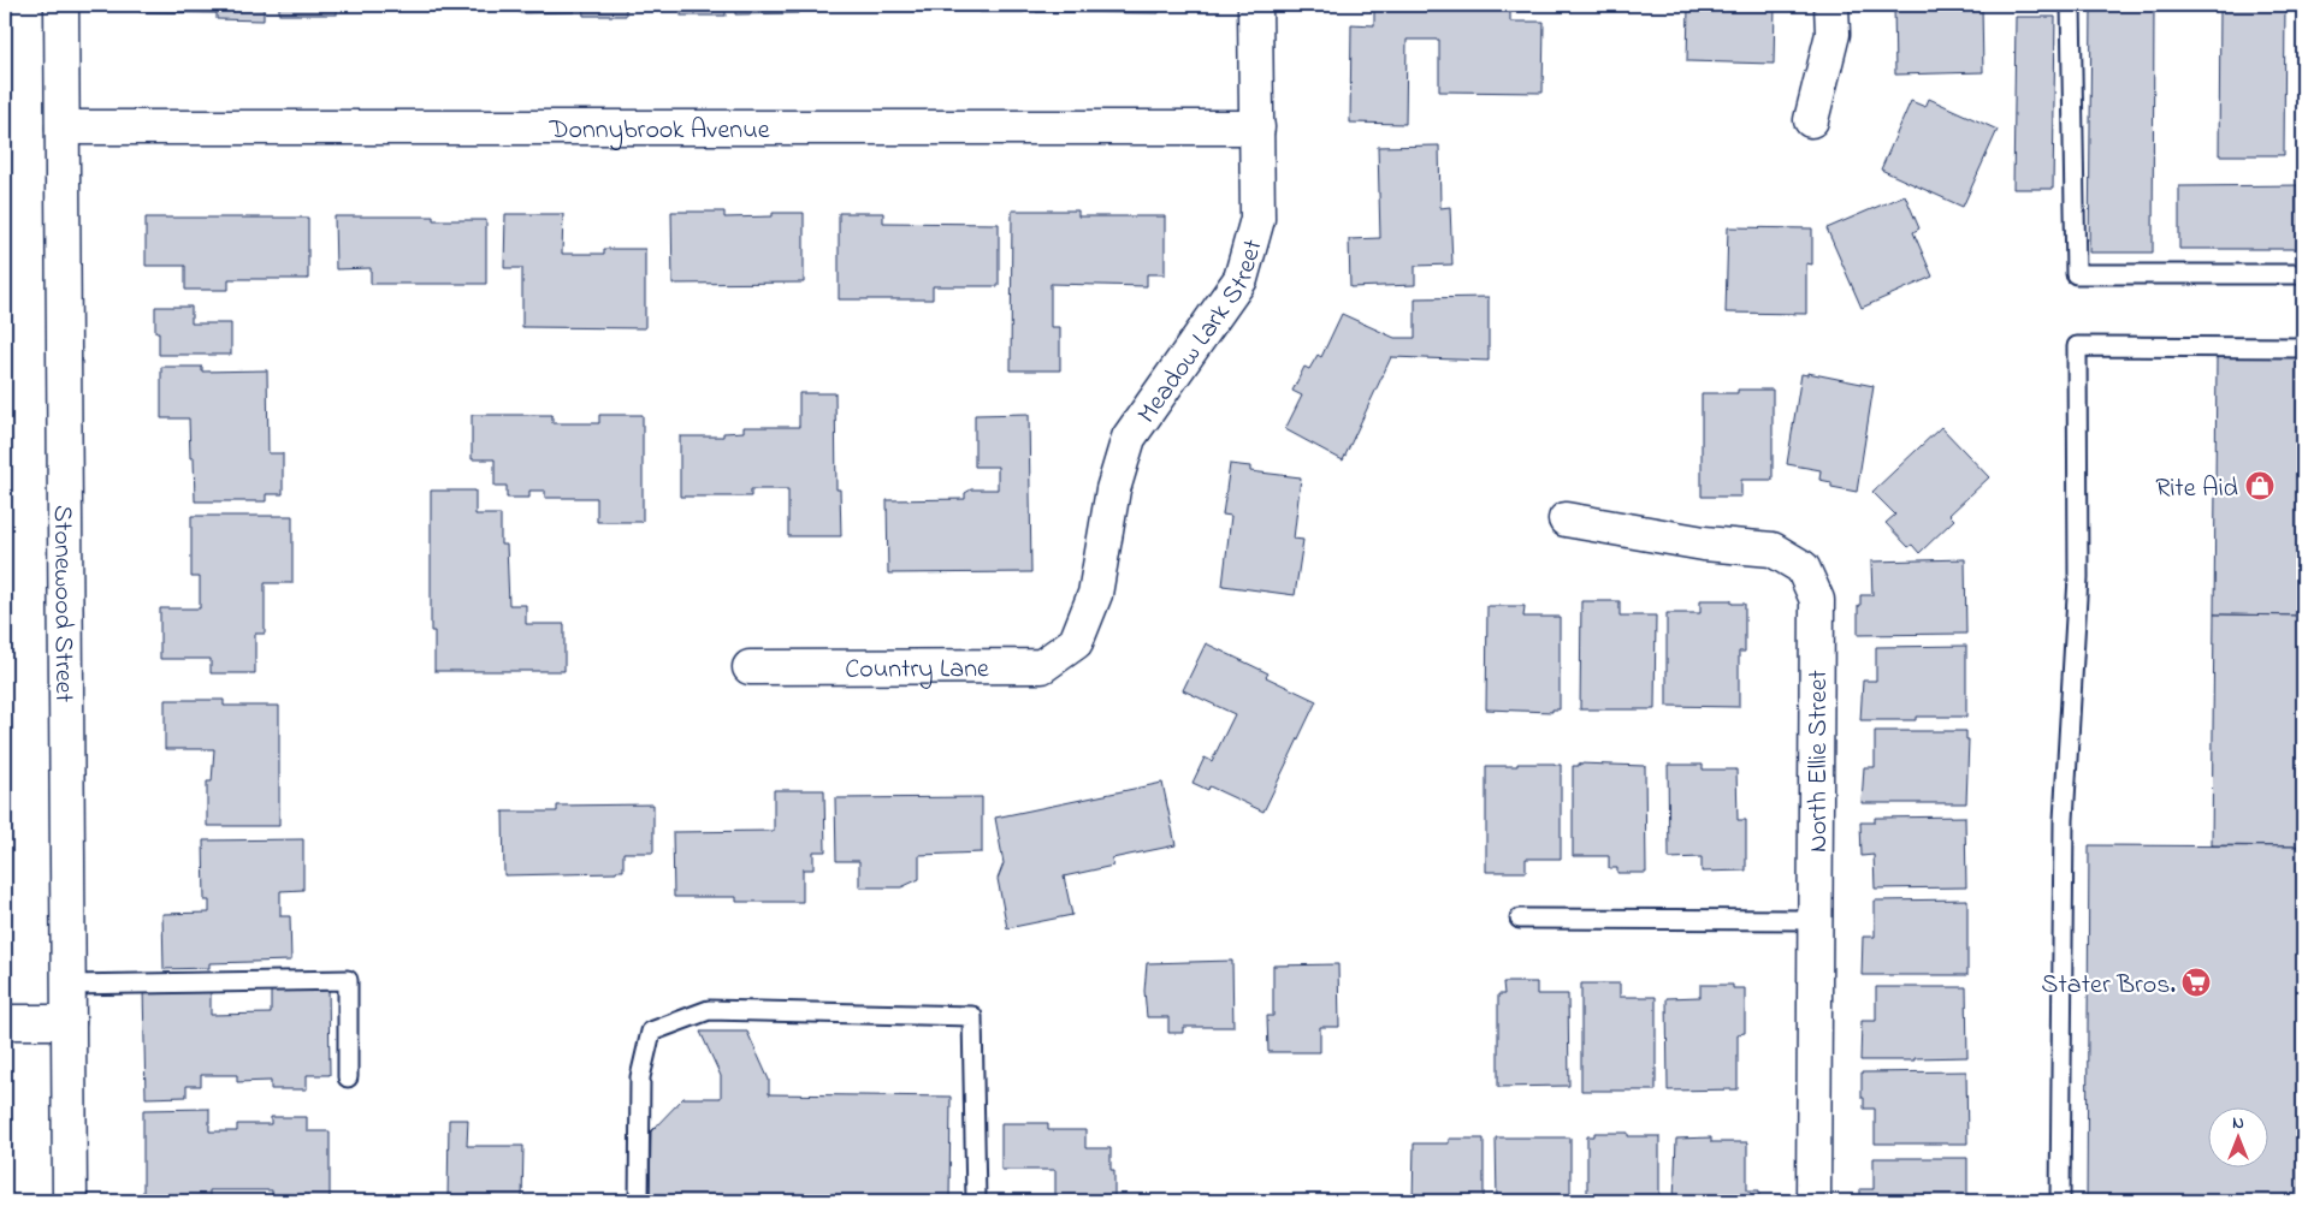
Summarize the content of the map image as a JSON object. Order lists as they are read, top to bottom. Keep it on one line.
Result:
{"streets":{"street":["Donnybrook Avenue","Meadow Lark Street","Stonewood Street","Country Lane","North Ellie Street"]},"crossings":[["Donnybrook Avenue","Meadow Lark Street"],["Donnybrook Avenue","Stonewood Street"],["Meadow Lark Street","Country Lane"]],"places":{"shop":["Rite Aid"],"supermarket":["Stater Bros."]},"north":"top"}
